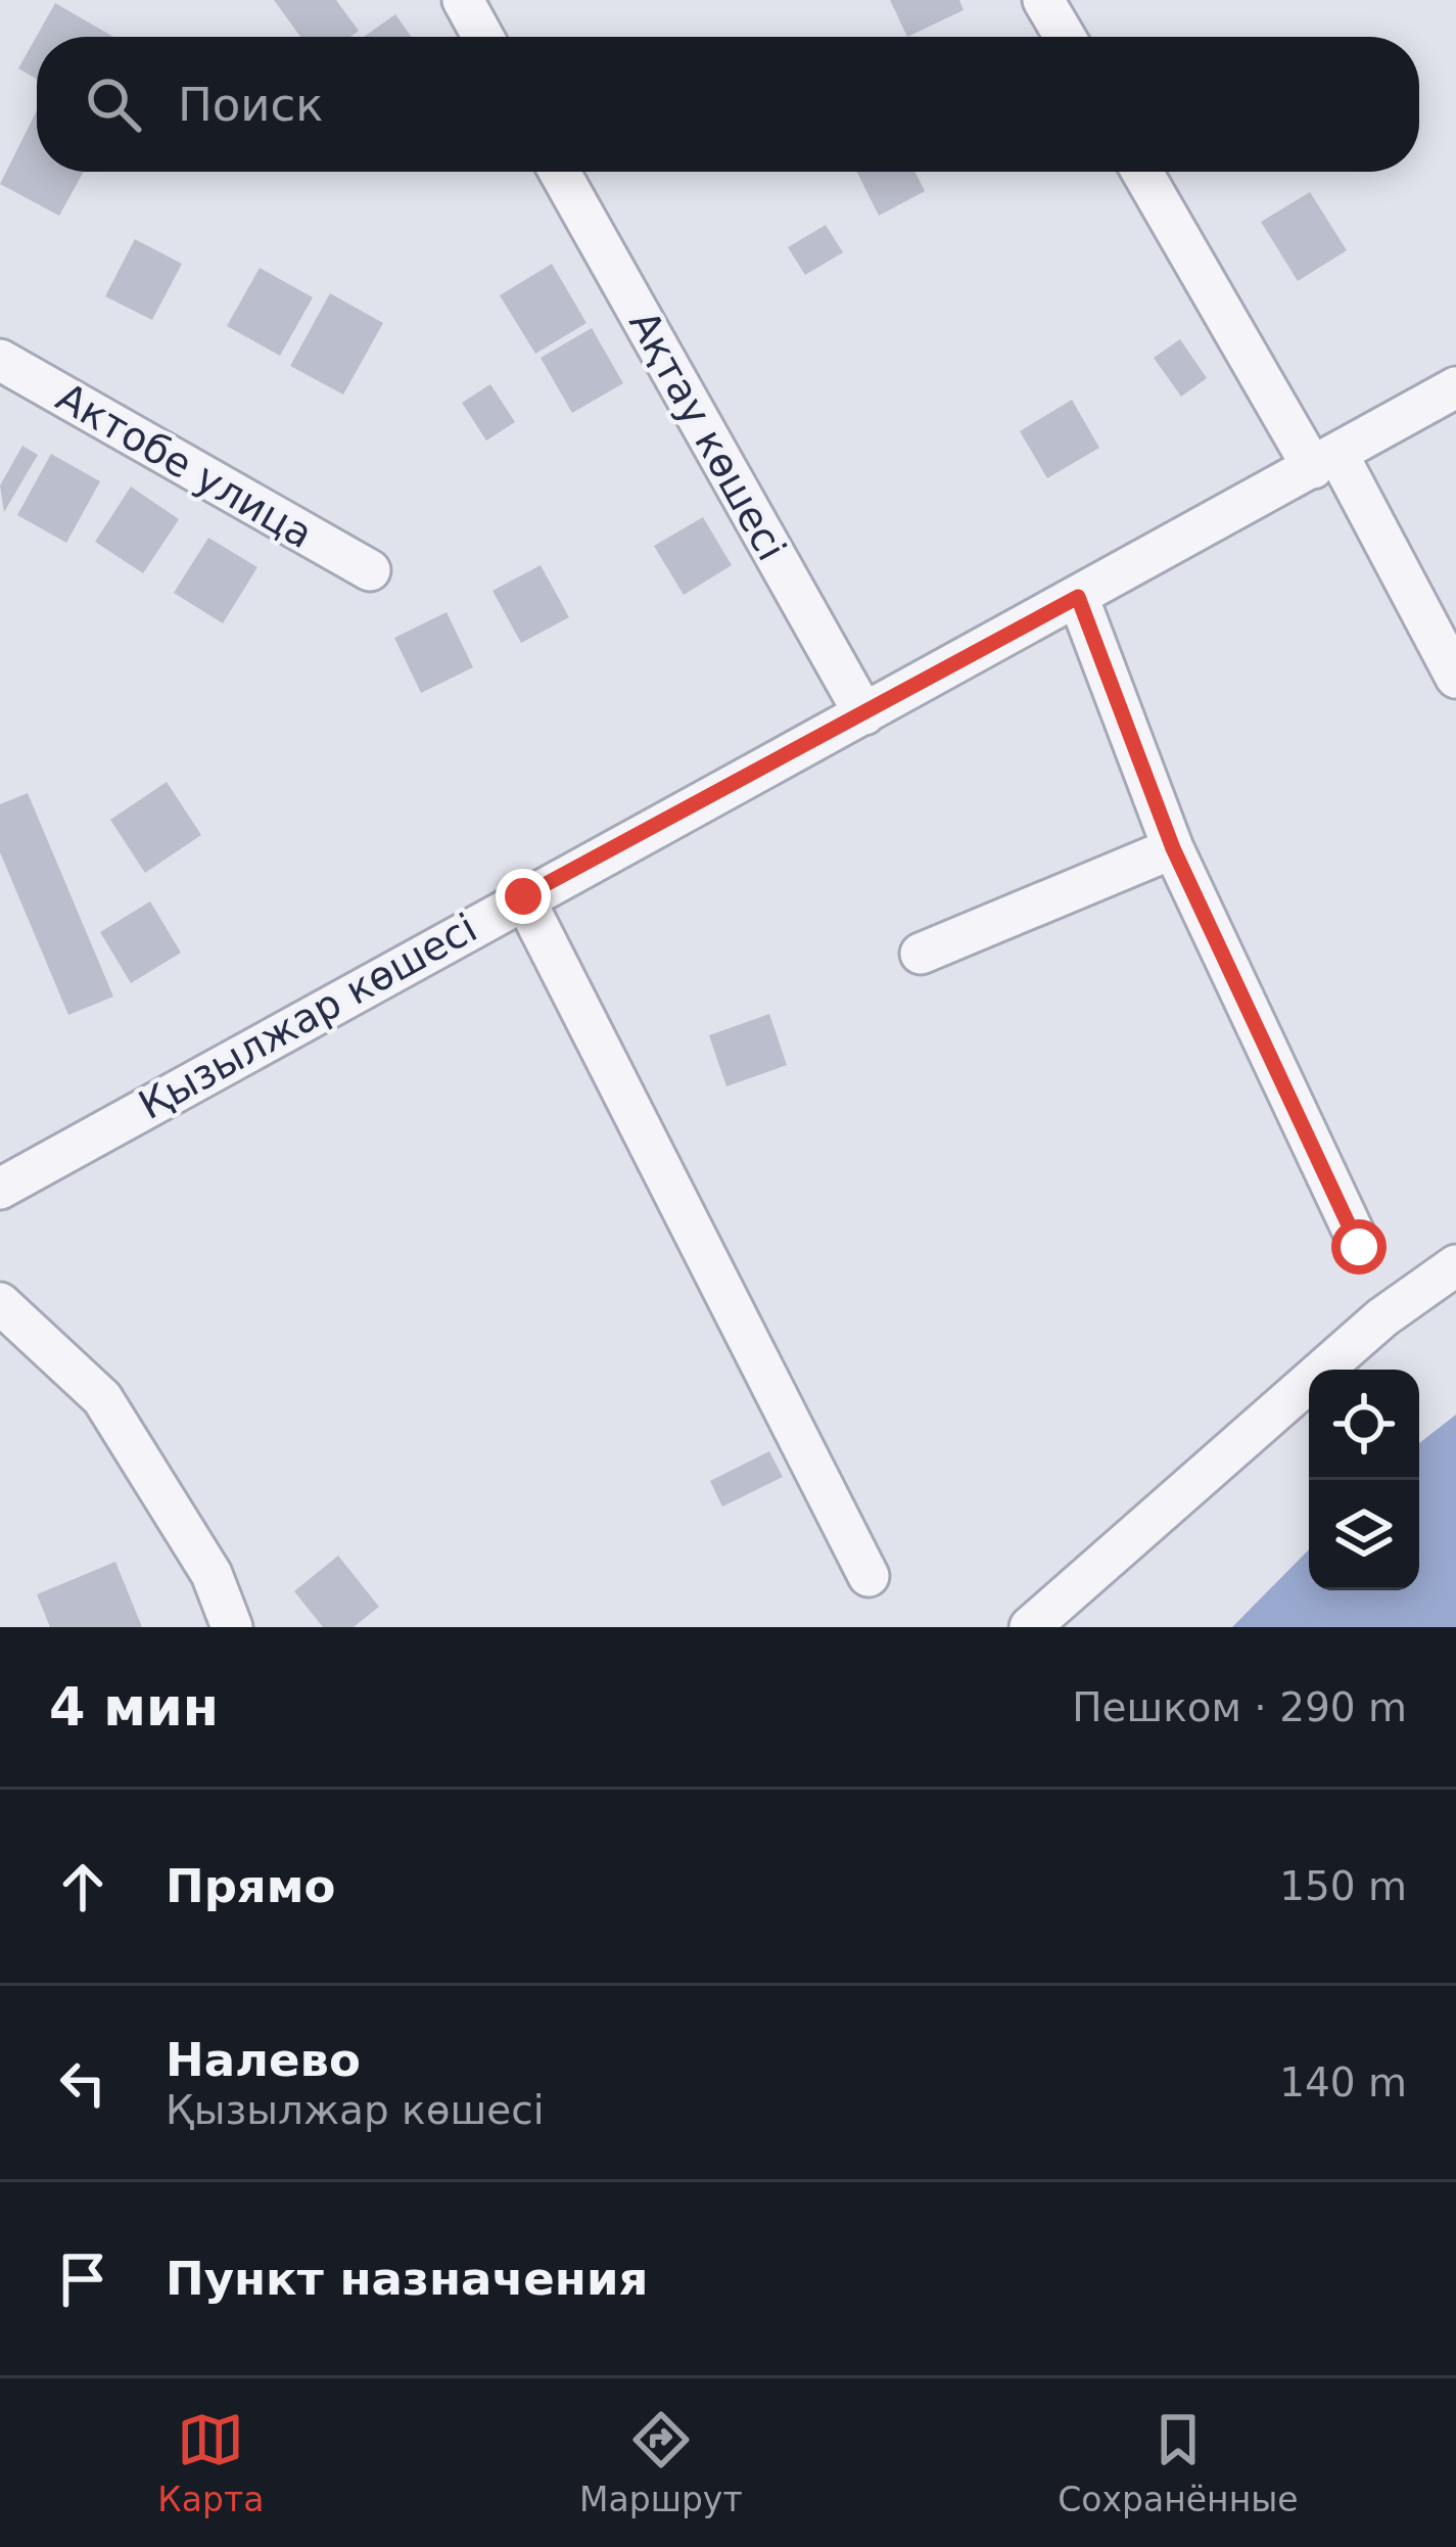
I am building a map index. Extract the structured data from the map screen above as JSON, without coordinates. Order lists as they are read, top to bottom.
{
  "streets": {
    "street": ["Ақтау көшесі", "Актобе улица", "Қызылжар көшесі"]
  },
  "crossings": [
    ["Ақтау көшесі", "Қызылжар көшесі"]
  ],
  "page": {
    "search": "Поиск",
    "heading": ["4 мин", "Пешком · 290 m"],
    "list": [
      ["Прямо", "150 m"],
      ["Налево", "Қызылжар көшесі", "140 m"],
      "Пункт назначения"
    ],
    "nav": ["Карта", "Маршрут", "Сохранённые"]
  }
}
